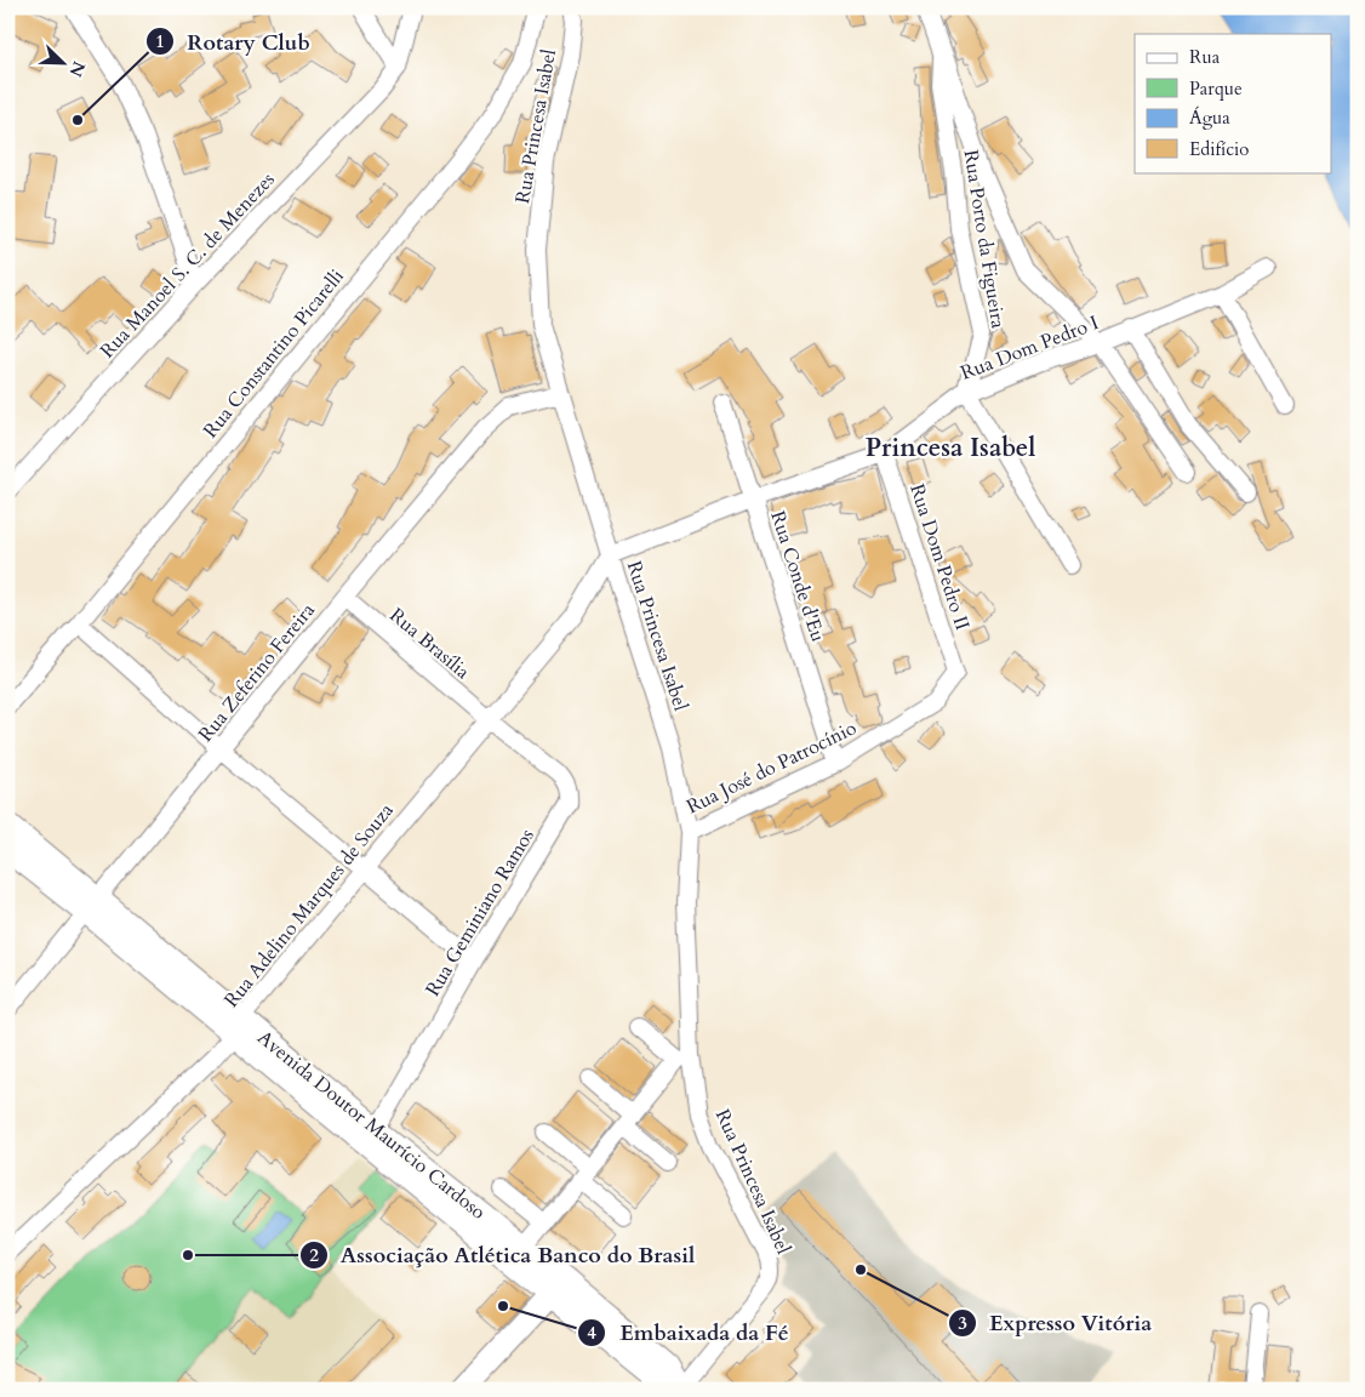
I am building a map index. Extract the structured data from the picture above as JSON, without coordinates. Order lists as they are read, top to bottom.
{
  "streets": {
    "street": [
      "Rua Princesa Isabel",
      "Rua Porto da Figueira",
      "Rua Manoel S. C. de Menezes",
      "Rua Dom Pedro I",
      "Rua Constantino Picarelli",
      "Rua Dom Pedro II",
      "Rua Conde d'Eu",
      "Rua Brasília",
      "Rua Zeferino Fereira",
      "Rua José do Patrocínio",
      "Rua Adelino Marques de Souza",
      "Rua Geminiano Ramos",
      "Avenida Doutor Maurício Cardoso"
    ]
  },
  "crossings": [
    ["Rua Princesa Isabel", "Rua Dom Pedro I"],
    ["Rua Princesa Isabel", "Rua Zeferino Fereira"],
    ["Rua Princesa Isabel", "Rua José do Patrocínio"],
    ["Rua Princesa Isabel", "Rua Adelino Marques de Souza"],
    ["Rua Princesa Isabel", "Avenida Doutor Maurício Cardoso"],
    ["Rua Porto da Figueira", "Rua Dom Pedro I"],
    ["Rua Dom Pedro I", "Rua Dom Pedro II"],
    ["Rua Dom Pedro I", "Rua Conde d'Eu"],
    ["Rua Dom Pedro I", "Rua Adelino Marques de Souza"],
    ["Rua Dom Pedro II", "Rua José do Patrocínio"],
    ["Rua Conde d'Eu", "Rua José do Patrocínio"],
    ["Rua Brasília", "Rua Zeferino Fereira"],
    ["Rua Brasília", "Rua Adelino Marques de Souza"],
    ["Rua Brasília", "Rua Geminiano Ramos"],
    ["Rua Zeferino Fereira", "Avenida Doutor Maurício Cardoso"],
    ["Rua Adelino Marques de Souza", "Rua Geminiano Ramos"],
    ["Rua Adelino Marques de Souza", "Avenida Doutor Maurício Cardoso"],
    ["Rua Geminiano Ramos", "Avenida Doutor Maurício Cardoso"]
  ],
  "districts": ["Princesa Isabel"],
  "places": [
    "Rotary Club",
    "Associação Atlética Banco do Brasil",
    "Expresso Vitória",
    "Embaixada da Fé"
  ],
  "legend": [
    "Rua",
    "Parque",
    "Água",
    "Edifício"
  ],
  "north": "bottom right"
}
